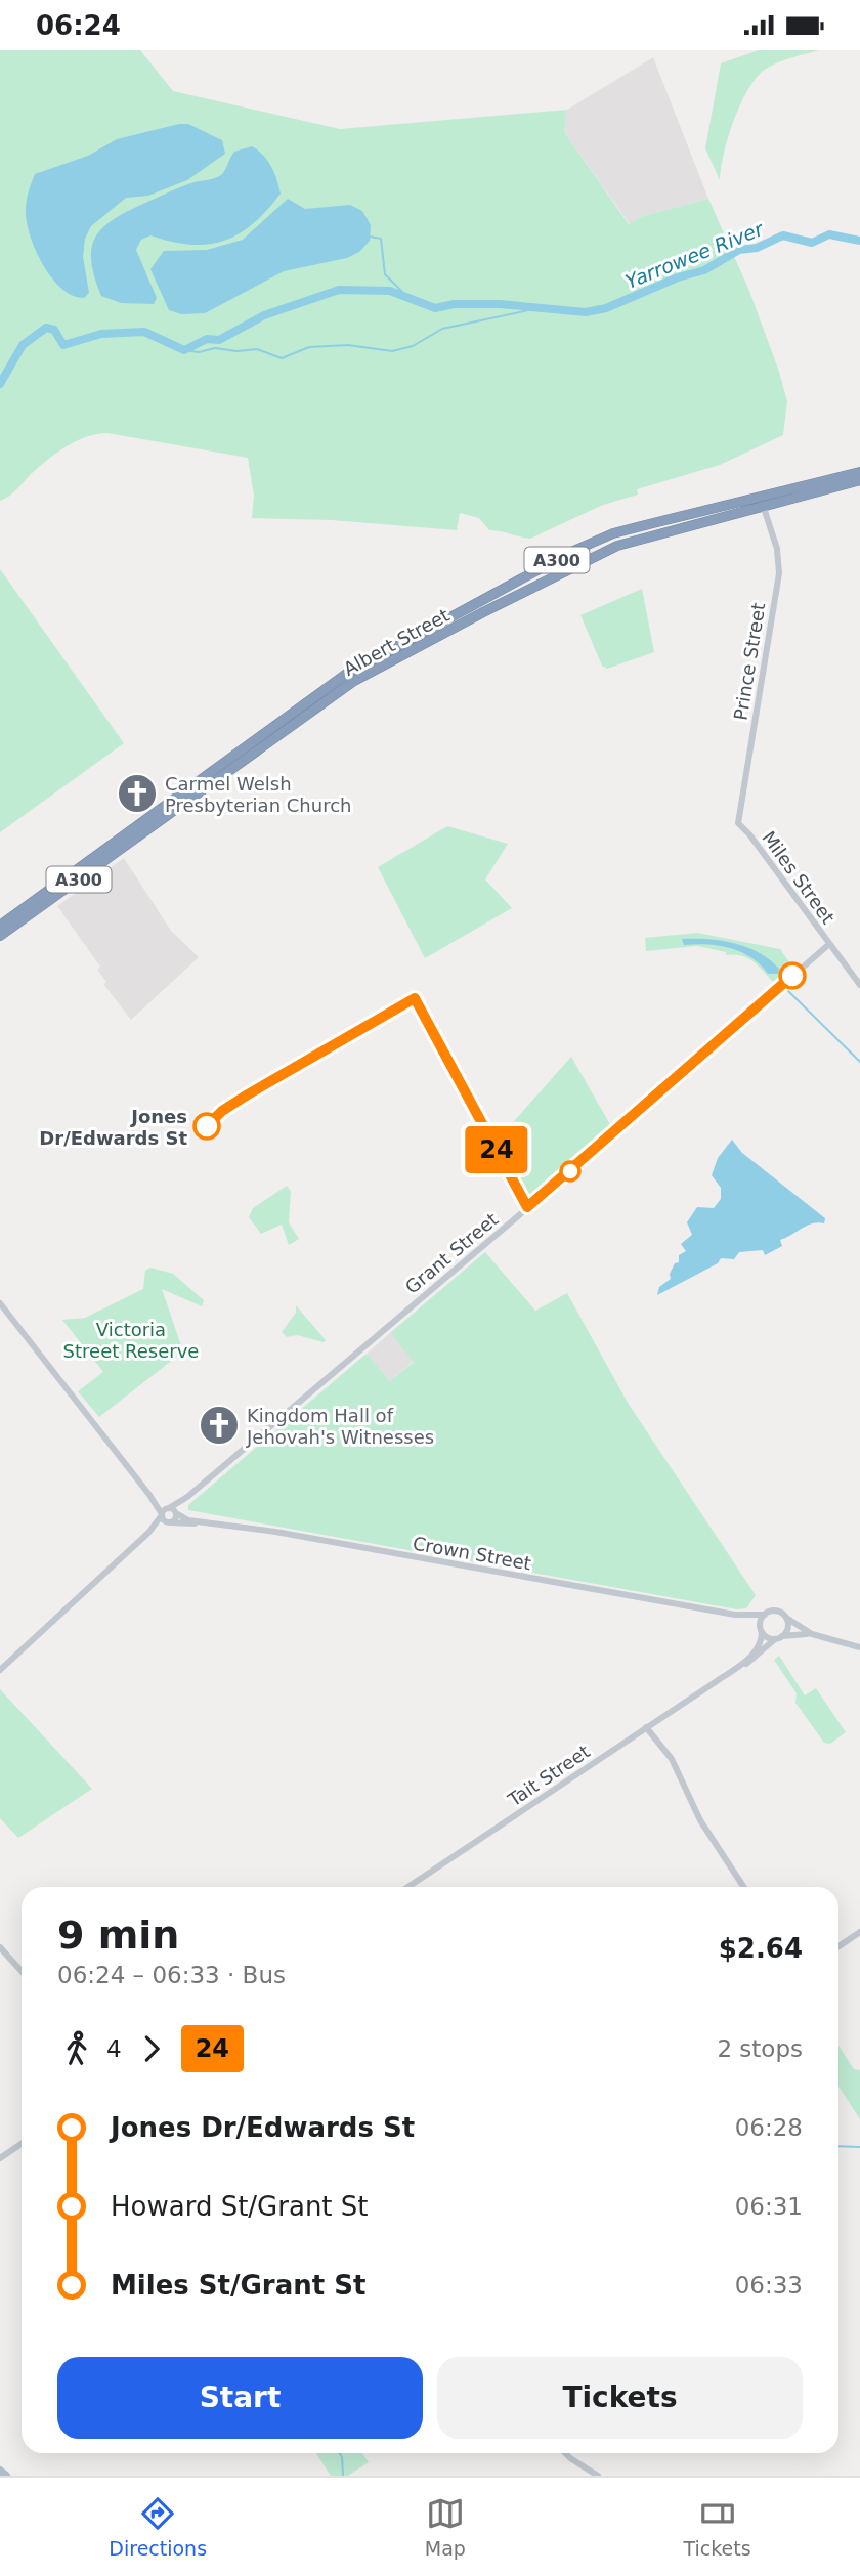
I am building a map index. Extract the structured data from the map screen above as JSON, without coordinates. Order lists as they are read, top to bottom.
{
  "streets": {
    "highway": ["A300", "Albert Street"],
    "street": [
      "Prince Street",
      "Miles Street",
      "Grant Street",
      "Crown Street",
      "Tait Street"
    ]
  },
  "crossings": [
    ["Albert Street", "Prince Street"],
    ["Prince Street", "Miles Street"],
    ["Miles Street", "Grant Street"],
    ["Grant Street", "Crown Street"],
    ["Crown Street", "Tait Street"]
  ],
  "water": ["Yarrowee River"],
  "parks": ["Victoria Street Reserve"],
  "places": {
    "church": ["Carmel Welsh Presbyterian Church", "Kingdom Hall of Jehovah's Witnesses"],
    "other": ["Jones Dr/Edwards St"]
  },
  "lines": ["bus line 24"],
  "page": {
    "status": "06:24",
    "on_map": "24",
    "heading": ["9 min", "06:24 – 06:33 · Bus", "$2.64"],
    "legs": ["4", "24", "2 stops"],
    "list": [
      {
        "name": "Jones Dr/Edwards St",
        "value": "06:28"
      },
      {
        "name": "Howard St/Grant St",
        "value": "06:31"
      },
      {
        "name": "Miles St/Grant St",
        "value": "06:33"
      }
    ],
    "buttons": ["Start", "Tickets"],
    "tabs": ["Directions", "Map", "Tickets"]
  }
}
